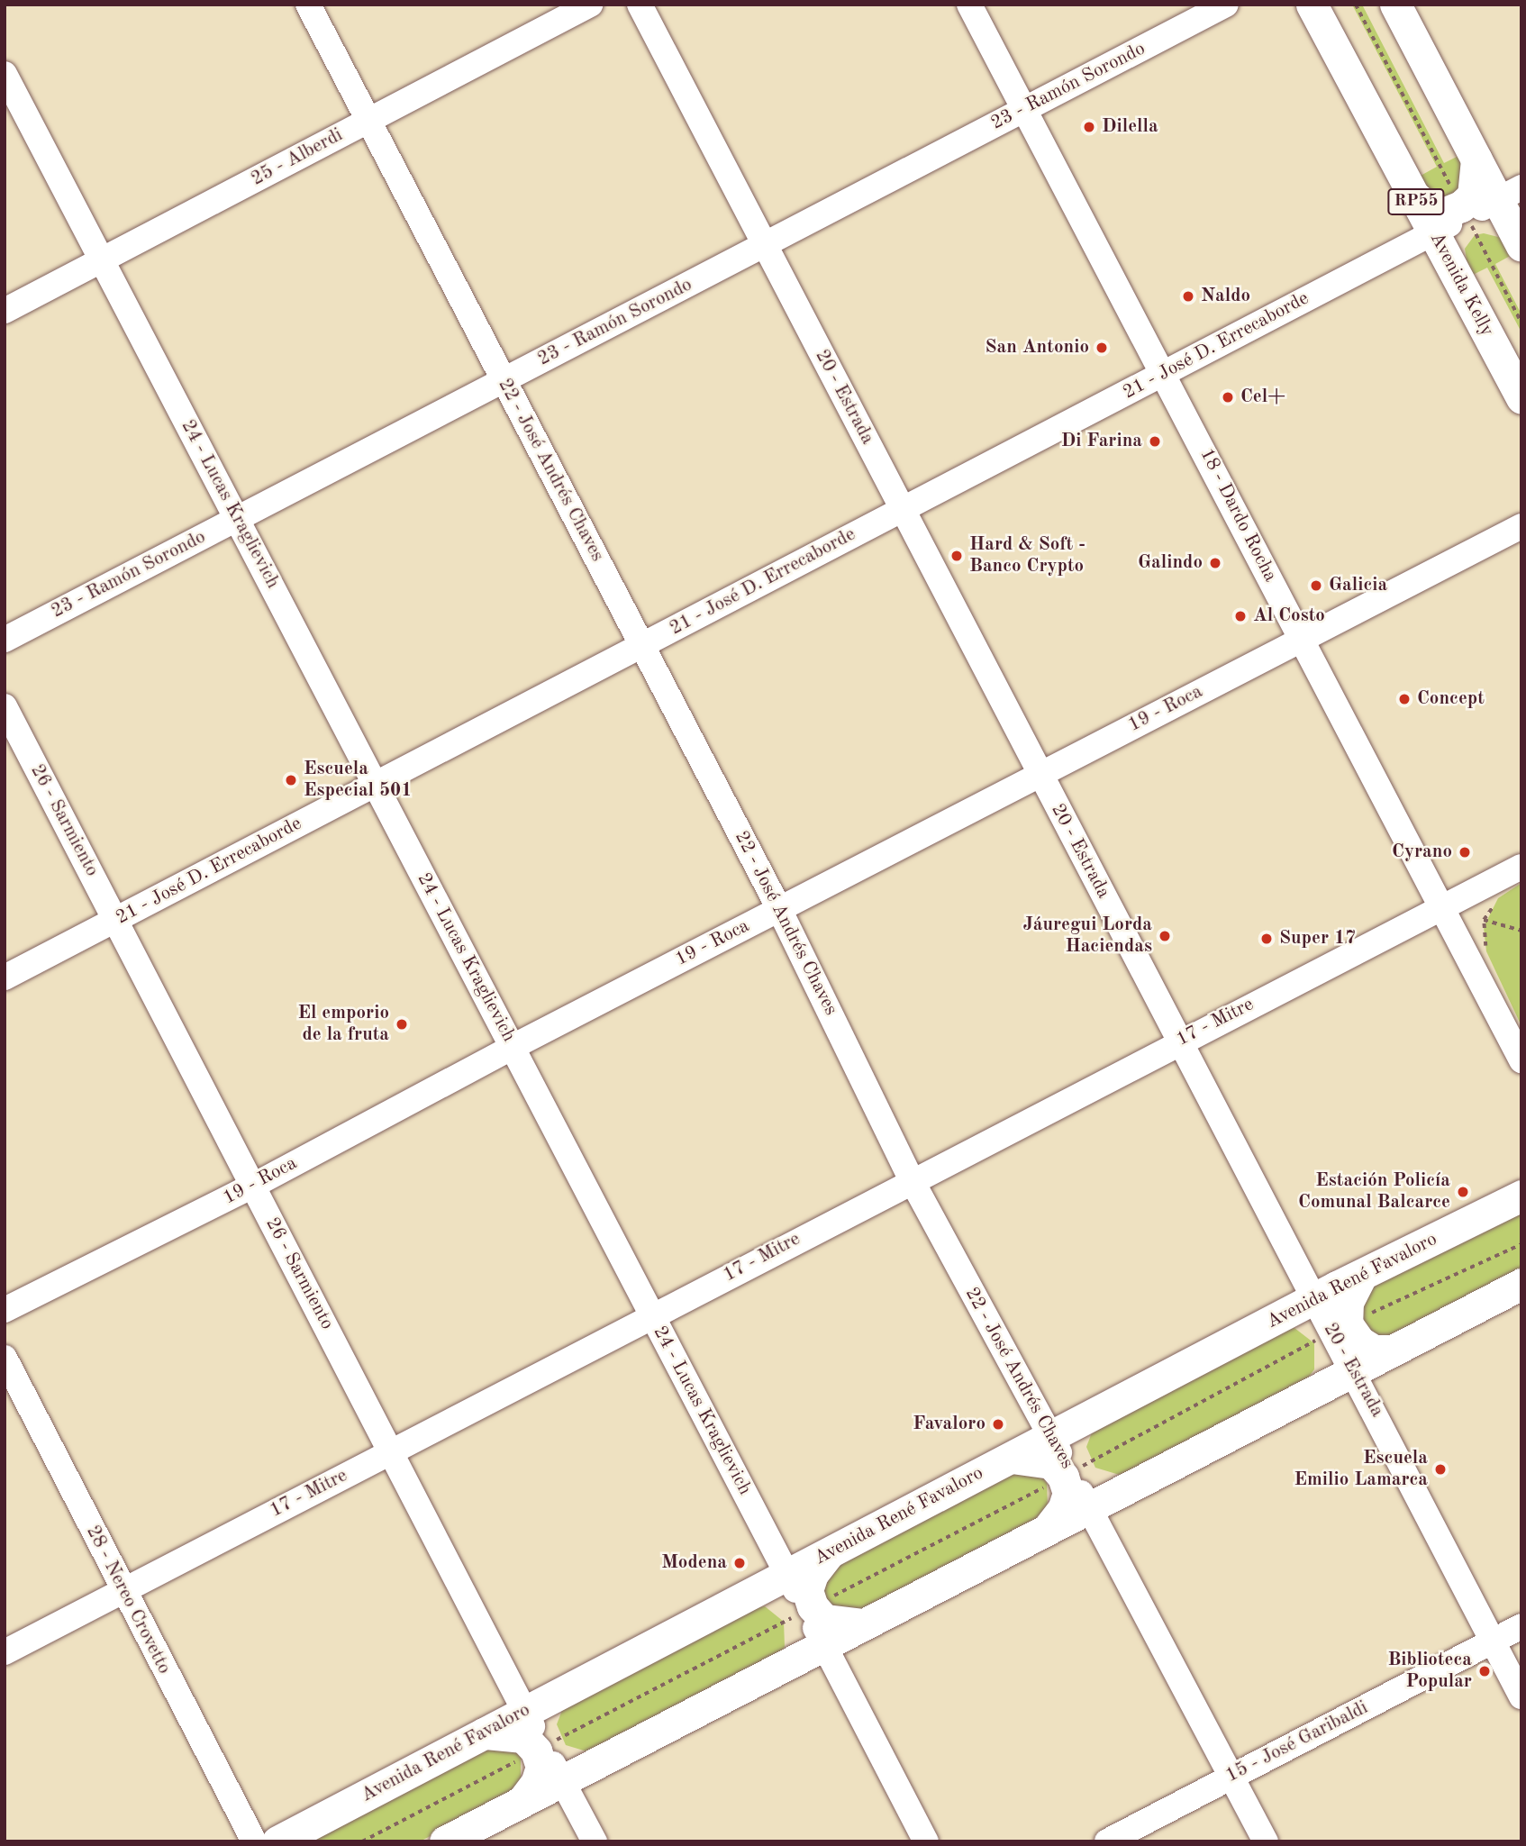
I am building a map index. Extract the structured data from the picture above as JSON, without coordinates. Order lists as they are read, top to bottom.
{
  "streets": {
    "main road": ["RP55", "Avenida Kelly", "Avenida René Favaloro"],
    "street": [
      "23 - Ramón Sorondo",
      "25 - Alberdi",
      "21 - José D. Errecaborde",
      "20 - Estrada",
      "22 - José Andrés Chaves",
      "24 - Lucas Kraglievich",
      "18 - Dardo Rocha",
      "19 - Roca",
      "26 - Sarmiento",
      "17 - Mitre",
      "28 - Nereo Crovetto",
      "15 - José Garibaldi"
    ]
  },
  "crossings": [
    ["23 - Ramón Sorondo", "20 - Estrada"],
    ["23 - Ramón Sorondo", "22 - José Andrés Chaves"],
    ["23 - Ramón Sorondo", "24 - Lucas Kraglievich"],
    ["23 - Ramón Sorondo", "18 - Dardo Rocha"],
    ["25 - Alberdi", "22 - José Andrés Chaves"],
    ["25 - Alberdi", "24 - Lucas Kraglievich"],
    ["Avenida Kelly", "21 - José D. Errecaborde"],
    ["21 - José D. Errecaborde", "20 - Estrada"],
    ["21 - José D. Errecaborde", "22 - José Andrés Chaves"],
    ["21 - José D. Errecaborde", "24 - Lucas Kraglievich"],
    ["21 - José D. Errecaborde", "18 - Dardo Rocha"],
    ["21 - José D. Errecaborde", "26 - Sarmiento"],
    ["20 - Estrada", "19 - Roca"],
    ["20 - Estrada", "17 - Mitre"],
    ["20 - Estrada", "Avenida René Favaloro"],
    ["20 - Estrada", "15 - José Garibaldi"],
    ["22 - José Andrés Chaves", "19 - Roca"],
    ["22 - José Andrés Chaves", "17 - Mitre"],
    ["22 - José Andrés Chaves", "Avenida René Favaloro"],
    ["22 - José Andrés Chaves", "15 - José Garibaldi"],
    ["24 - Lucas Kraglievich", "19 - Roca"],
    ["24 - Lucas Kraglievich", "17 - Mitre"],
    ["24 - Lucas Kraglievich", "Avenida René Favaloro"],
    ["18 - Dardo Rocha", "19 - Roca"],
    ["18 - Dardo Rocha", "17 - Mitre"],
    ["19 - Roca", "26 - Sarmiento"],
    ["26 - Sarmiento", "17 - Mitre"],
    ["26 - Sarmiento", "Avenida René Favaloro"],
    ["17 - Mitre", "28 - Nereo Crovetto"]
  ],
  "places": [
    "Dilella",
    "Naldo",
    "San Antonio",
    "Cel+",
    "Di Farina",
    "Hard & Soft - Banco Crypto",
    "Galindo",
    "Galicia",
    "Al Costo",
    "Concept",
    "Escuela Especial 501",
    "Cyrano",
    "Jáuregui Lorda Haciendas",
    "Super 17",
    "El emporio de la fruta",
    "Estación Policía Comunal Balcarce",
    "Favaloro",
    "Escuela Emilio Lamarca",
    "Modena",
    "Biblioteca Popular"
  ]
}
